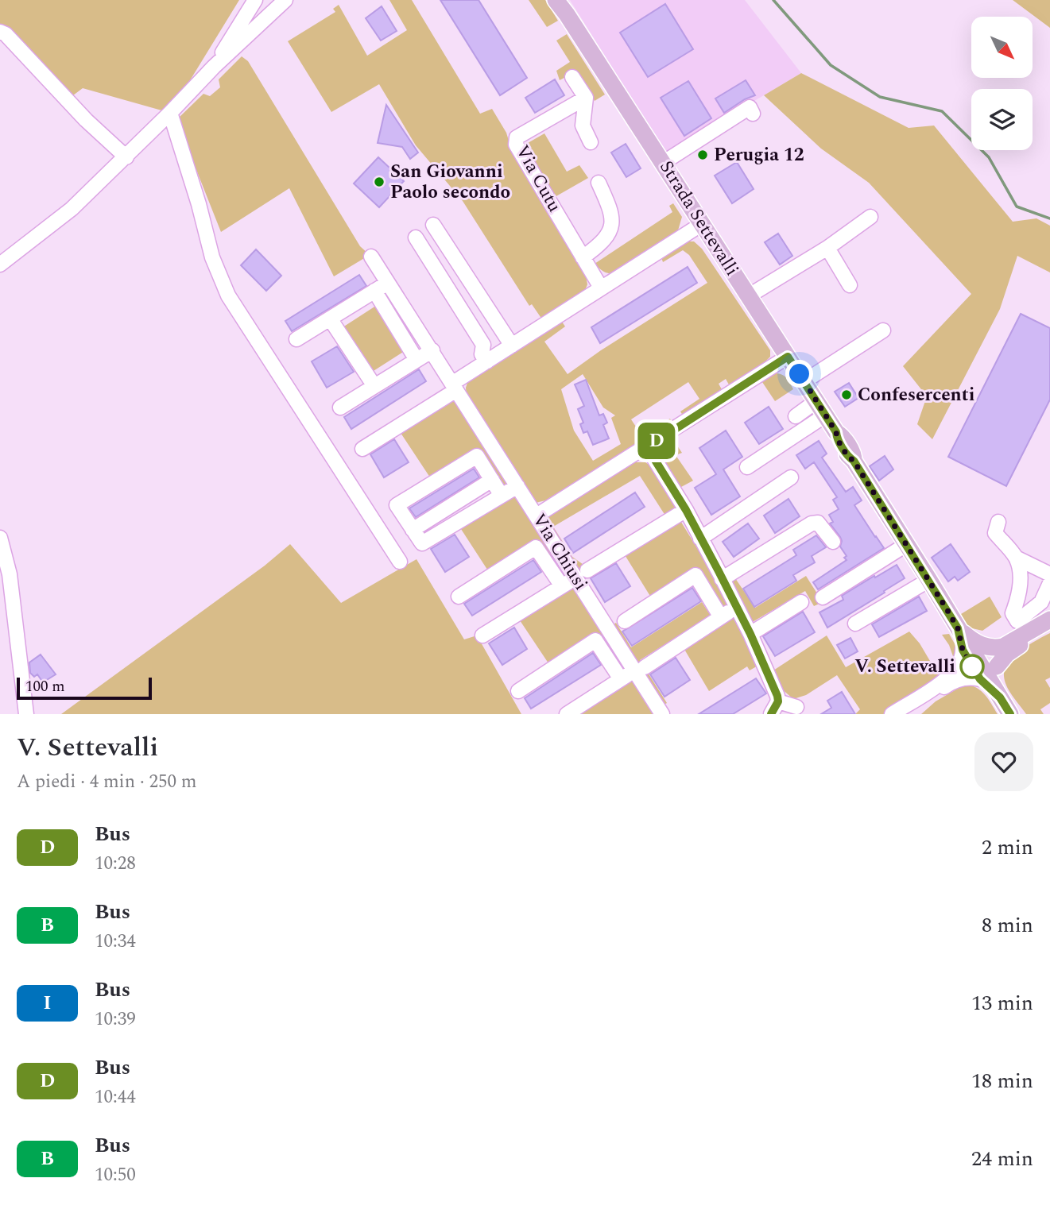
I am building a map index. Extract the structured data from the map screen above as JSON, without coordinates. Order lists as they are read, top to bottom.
{
  "streets": {
    "main road": ["Strada Settevalli"],
    "street": ["Via Cutu", "Via Chiusi"]
  },
  "places": [
    "Perugia 12",
    "San Giovanni Paolo secondo",
    "Confesercenti",
    "V. Settevalli"
  ],
  "lines": ["bus line D"],
  "scale_bar": "100 m",
  "north": "bottom right",
  "page": {
    "on_map": "D",
    "scale": "100 m",
    "heading": ["V. Settevalli", "A piedi · 4 min · 250 m"],
    "list": [
      {
        "mark": "D",
        "name": "Bus",
        "note": "10:28",
        "value": "2 min"
      },
      {
        "mark": "B",
        "name": "Bus",
        "note": "10:34",
        "value": "8 min"
      },
      {
        "mark": "I",
        "name": "Bus",
        "note": "10:39",
        "value": "13 min"
      },
      {
        "mark": "D",
        "name": "Bus",
        "note": "10:44",
        "value": "18 min"
      },
      {
        "mark": "B",
        "name": "Bus",
        "note": "10:50",
        "value": "24 min"
      }
    ]
  }
}
